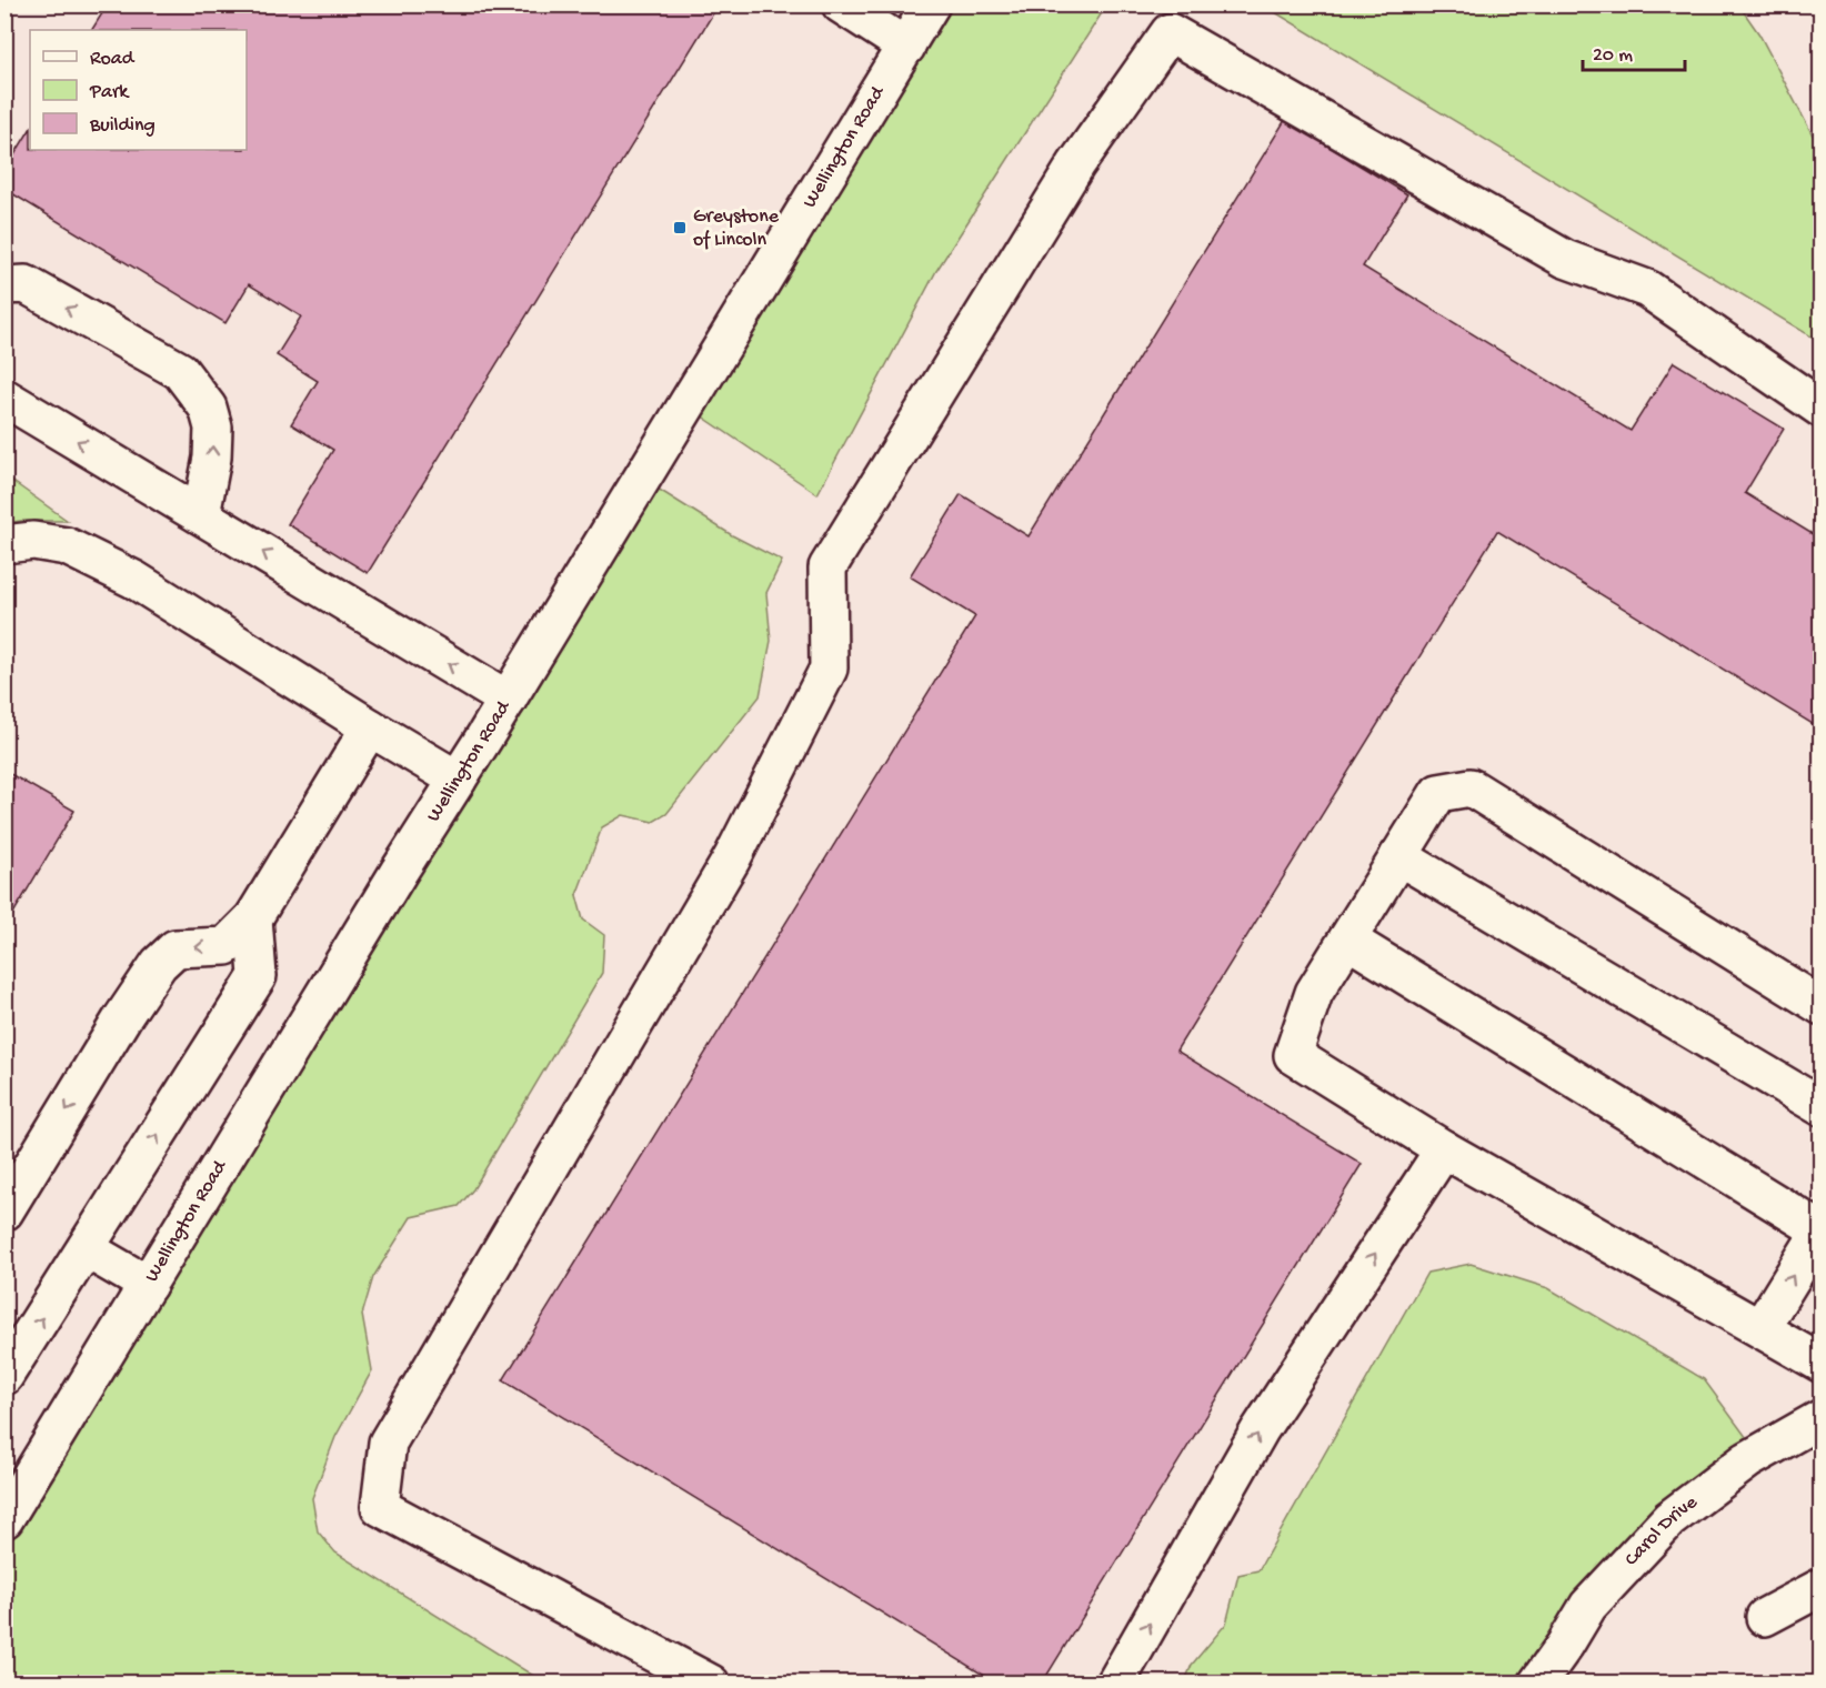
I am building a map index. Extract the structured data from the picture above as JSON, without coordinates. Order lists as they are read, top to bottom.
{
  "streets": {
    "street": ["Wellington Road", "Carol Drive"]
  },
  "places": {
    "transit": ["Greystone of Lincoln"]
  },
  "legend": ["Road", "Park", "Building"],
  "scale_bar": "20 m"
}
